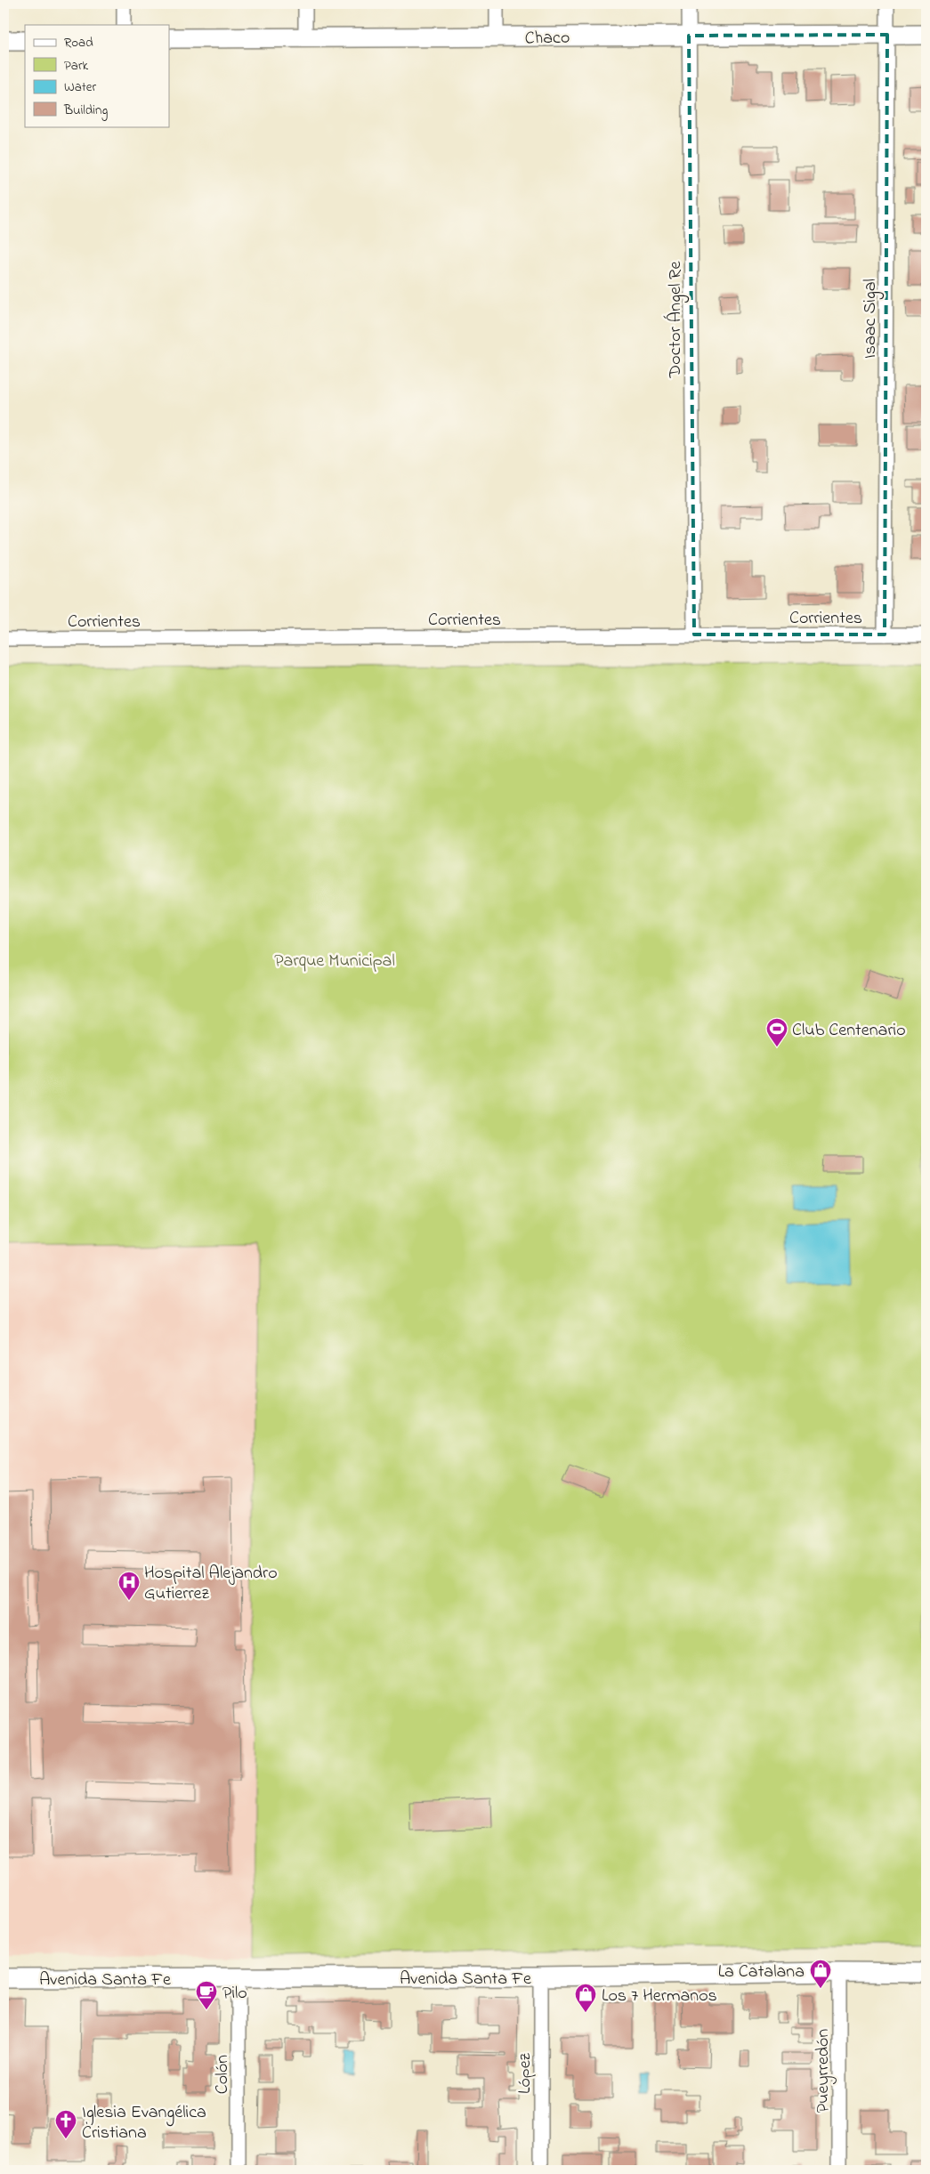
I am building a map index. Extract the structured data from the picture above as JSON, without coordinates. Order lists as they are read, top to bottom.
{
  "streets": {
    "main road": ["Chaco", "Avenida Santa Fe"],
    "street": [
      "Isaac Sigal",
      "Doctor Ángel Re",
      "Corrientes",
      "Pueyrredón",
      "López",
      "Colón"
    ]
  },
  "crossings": [
    ["Chaco", "Isaac Sigal"],
    ["Chaco", "Doctor Ángel Re"],
    ["Isaac Sigal", "Corrientes"],
    ["Doctor Ángel Re", "Corrientes"],
    ["Avenida Santa Fe", "Pueyrredón"],
    ["Avenida Santa Fe", "López"],
    ["Avenida Santa Fe", "Colón"]
  ],
  "parks": ["Parque Municipal"],
  "places": {
    "sports": ["Club Centenario"],
    "hospital": ["Hospital Alejandro Gutierrez"],
    "shop": ["La Catalana", "Los 7 Hermanos"],
    "cafe": ["Pilo"],
    "church": ["Iglesia Evangélica Cristiana"]
  },
  "legend": [
    "Road",
    "Park",
    "Water",
    "Building"
  ]
}
